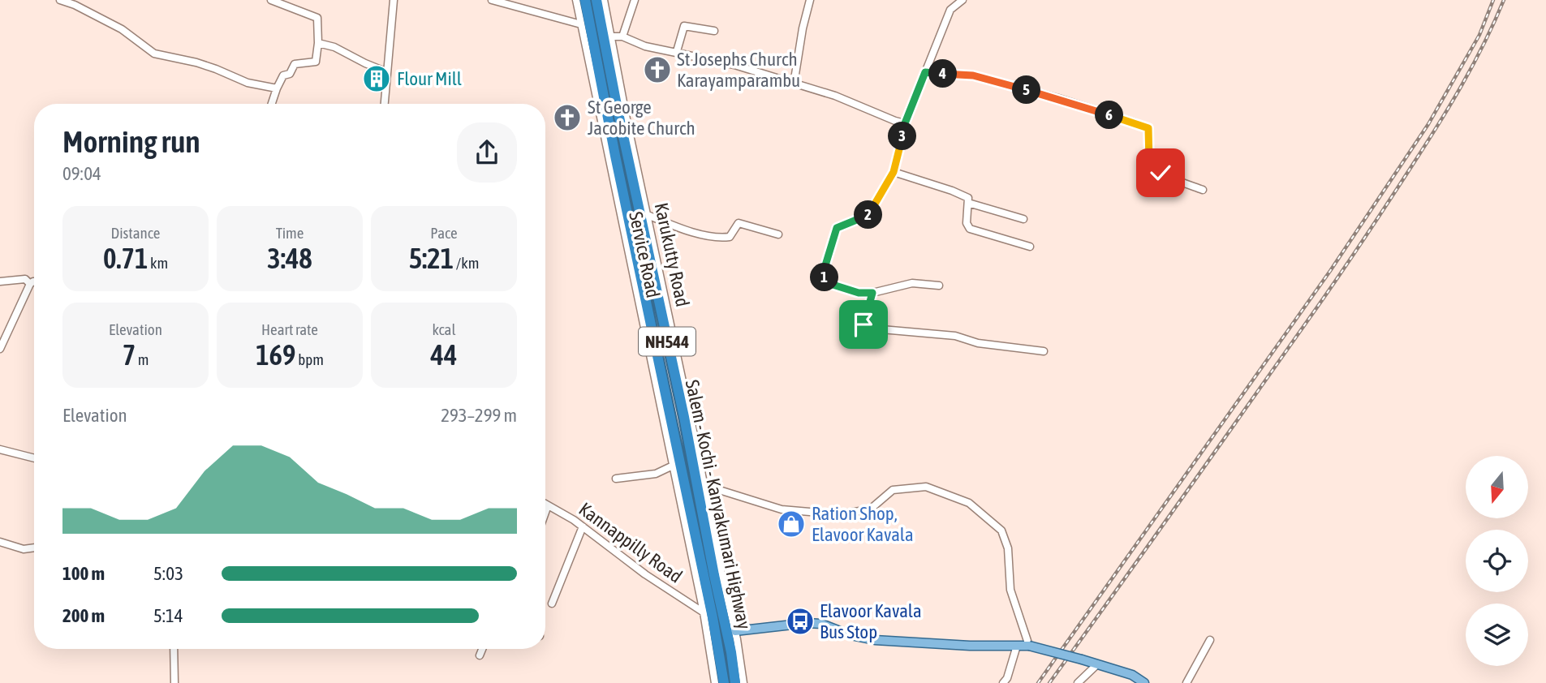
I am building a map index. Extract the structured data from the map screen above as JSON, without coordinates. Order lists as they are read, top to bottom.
{
  "streets": {
    "highway": ["NH544", "Salem - Kochi - Kanyakumari Highway"],
    "street": ["Service Road", "Karukutty Road", "Kannappilly Road"]
  },
  "crossings": [
    ["Service Road", "Salem - Kochi - Kanyakumari Highway"],
    ["Service Road", "Kannappilly Road"],
    ["Karukutty Road", "Salem - Kochi - Kanyakumari Highway"],
    ["Salem - Kochi - Kanyakumari Highway", "Kannappilly Road"]
  ],
  "places": {
    "church": ["St Josephs Church Karayamparambu", "St George Jacobite Church"],
    "building": ["Flour Mill"],
    "shop": ["Ration Shop, Elavoor Kavala"],
    "bus stop": ["Elavoor Kavala Bus Stop"]
  },
  "north": "bottom",
  "page": {
    "pins": [
      "4",
      "5",
      "6",
      "3",
      "2",
      "1"
    ],
    "heading": ["Morning run", "09:04"],
    "stats": [
      ["Distance", "0.71 km"],
      ["Time", "3:48"],
      ["Pace", "5:21 /km"],
      ["Elevation", "7 m"],
      ["Heart rate", "169 bpm"],
      ["kcal", "44"]
    ],
    "chart": ["Elevation", "293–299 m"],
    "list": [
      {
        "name": "100 m",
        "note": "5:03"
      },
      {
        "name": "200 m",
        "note": "5:14"
      }
    ]
  }
}
